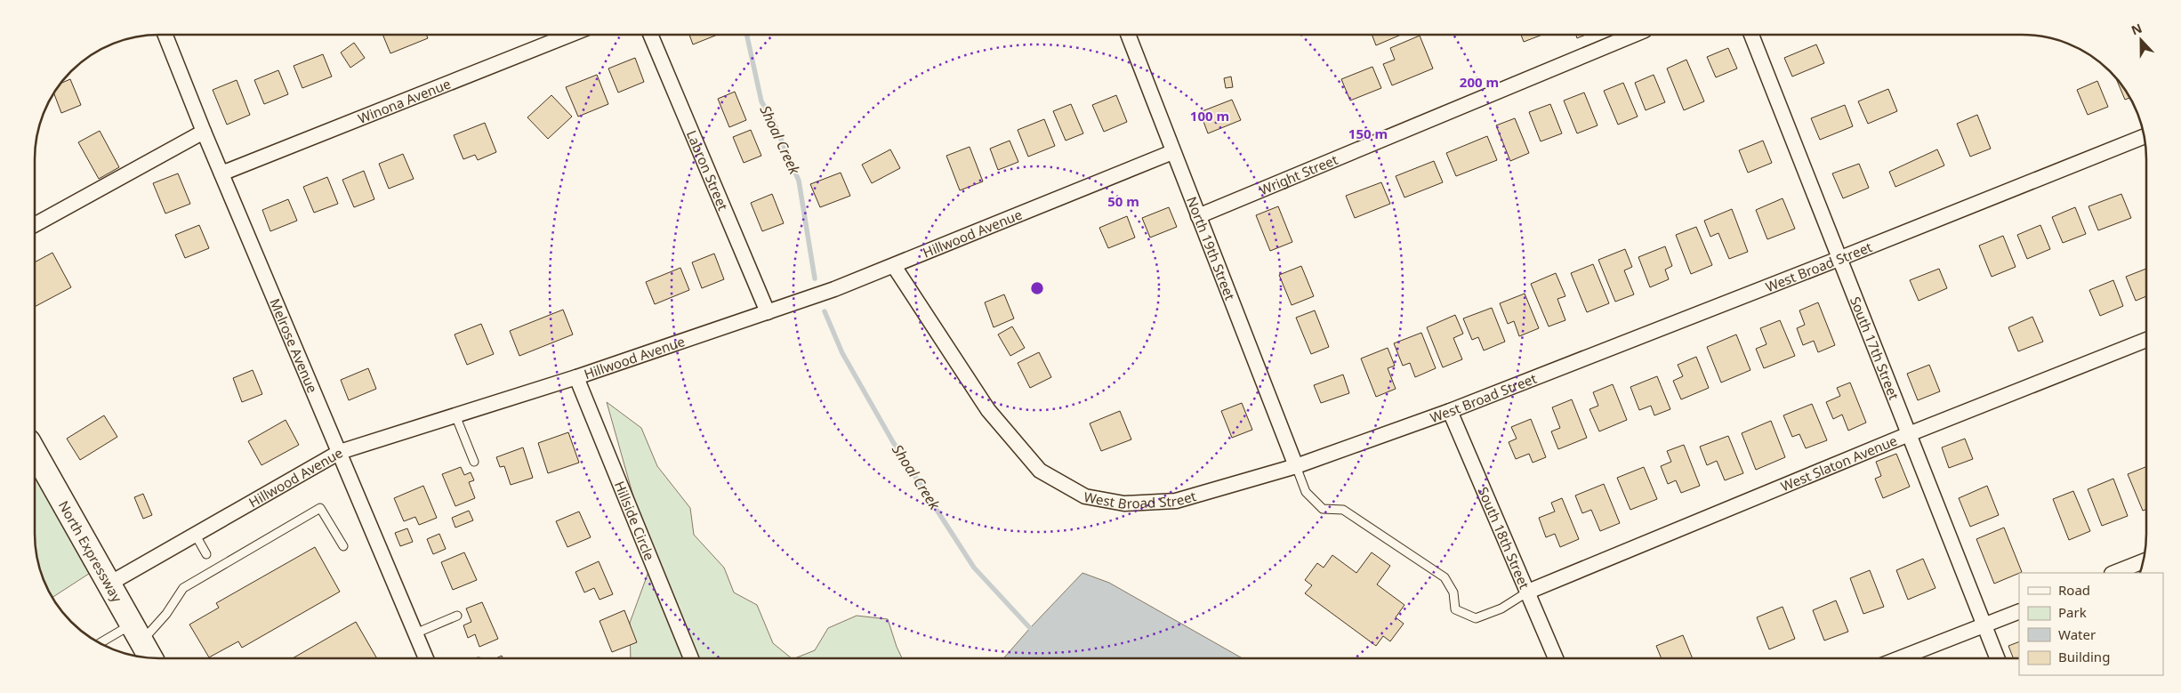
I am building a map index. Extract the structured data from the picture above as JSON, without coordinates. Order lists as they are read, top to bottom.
{
  "streets": {
    "main road": ["North Expressway"],
    "street": [
      "Winona Avenue",
      "Labron Street",
      "Wright Street",
      "Hillwood Avenue",
      "North 19th Street",
      "West Broad Street",
      "Melrose Avenue",
      "South 17th Street",
      "West Slaton Avenue",
      "Hillside Circle",
      "South 18th Street"
    ]
  },
  "crossings": [
    ["Winona Avenue", "Melrose Avenue"],
    ["Labron Street", "Hillwood Avenue"],
    ["Wright Street", "North 19th Street"],
    ["Hillwood Avenue", "North 19th Street"],
    ["Hillwood Avenue", "West Broad Street"],
    ["Hillwood Avenue", "Melrose Avenue"],
    ["Hillwood Avenue", "Hillside Circle"],
    ["Hillwood Avenue", "North Expressway"],
    ["North 19th Street", "West Broad Street"],
    ["West Broad Street", "South 17th Street"],
    ["West Broad Street", "South 18th Street"],
    ["South 17th Street", "West Slaton Avenue"],
    ["West Slaton Avenue", "South 18th Street"]
  ],
  "water": ["Shoal Creek"],
  "legend": [
    "Road",
    "Park",
    "Water",
    "Building"
  ],
  "north": "top",
  "rings": [
    "200 m",
    "100 m",
    "150 m",
    "50 m"
  ]
}
